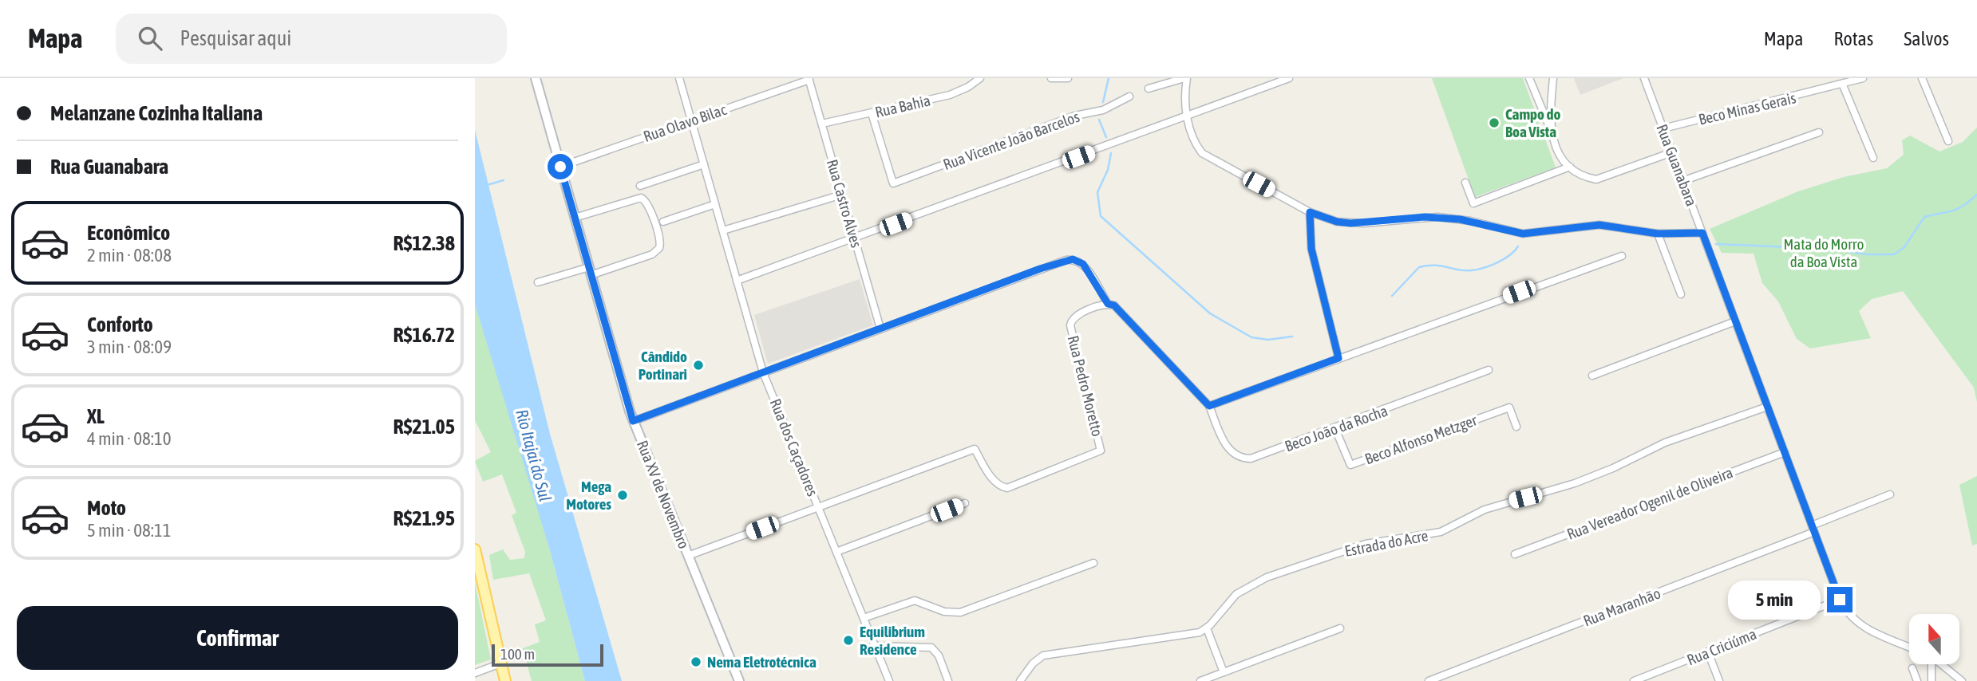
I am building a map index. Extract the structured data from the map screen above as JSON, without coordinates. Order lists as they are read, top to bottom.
{
  "streets": {
    "main road": ["Rua XV de Novembro"],
    "street": [
      "Rua Bahia",
      "Beco Minas Gerais",
      "Rua Olavo Bilac",
      "Rua Vicente João Barcelos",
      "Rua Guanabara",
      "Rua Castro Alves",
      "Rua Pedro Moretto",
      "Beco João da Rocha",
      "Beco Alfonso Metzger",
      "Rua dos Caçadores",
      "Rua Vereador Ogenil de Oliveira",
      "Estrada do Acre",
      "Rua Maranhão",
      "Rua Criciúma"
    ]
  },
  "crossings": [
    ["Rua Bahia", "Rua Vicente João Barcelos"],
    ["Rua Bahia", "Rua Castro Alves"],
    ["Beco Minas Gerais", "Rua Guanabara"],
    ["Rua Olavo Bilac", "Rua Castro Alves"],
    ["Rua Olavo Bilac", "Rua dos Caçadores"],
    ["Rua Olavo Bilac", "Rua XV de Novembro"],
    ["Rua Guanabara", "Rua Vereador Ogenil de Oliveira"],
    ["Rua Guanabara", "Estrada do Acre"],
    ["Rua Guanabara", "Rua Maranhão"],
    ["Rua Guanabara", "Rua Criciúma"],
    ["Rua Pedro Moretto", "Rua dos Caçadores"],
    ["Rua Pedro Moretto", "Rua XV de Novembro"],
    ["Beco João da Rocha", "Beco Alfonso Metzger"]
  ],
  "water": ["Rio Itajaí do Sul"],
  "parks": ["Mata do Morro da Boa Vista"],
  "places": [
    "Campo do Boa Vista",
    "Cândido Portinari",
    "Mega Motores",
    "Equilibrium Residence",
    "Nema Eletrotécnica"
  ],
  "scale_bar": "100 m",
  "north": "top",
  "page": {
    "header": "Mapa",
    "search": "Pesquisar aqui",
    "nav": ["Mapa", "Rotas", "Salvos"],
    "banner": ["Melanzane Cozinha Italiana", "Rua Guanabara"],
    "list": [
      {
        "name": "Econômico",
        "note": "2 min · 08:08",
        "value": "R$12.38"
      },
      {
        "name": "Conforto",
        "note": "3 min · 08:09",
        "value": "R$16.72"
      },
      {
        "name": "XL",
        "note": "4 min · 08:10",
        "value": "R$21.05"
      },
      {
        "name": "Moto",
        "note": "5 min · 08:11",
        "value": "R$21.95"
      }
    ],
    "bubble": "5 min",
    "buttons": "Confirmar",
    "scale": "100 m"
  }
}
